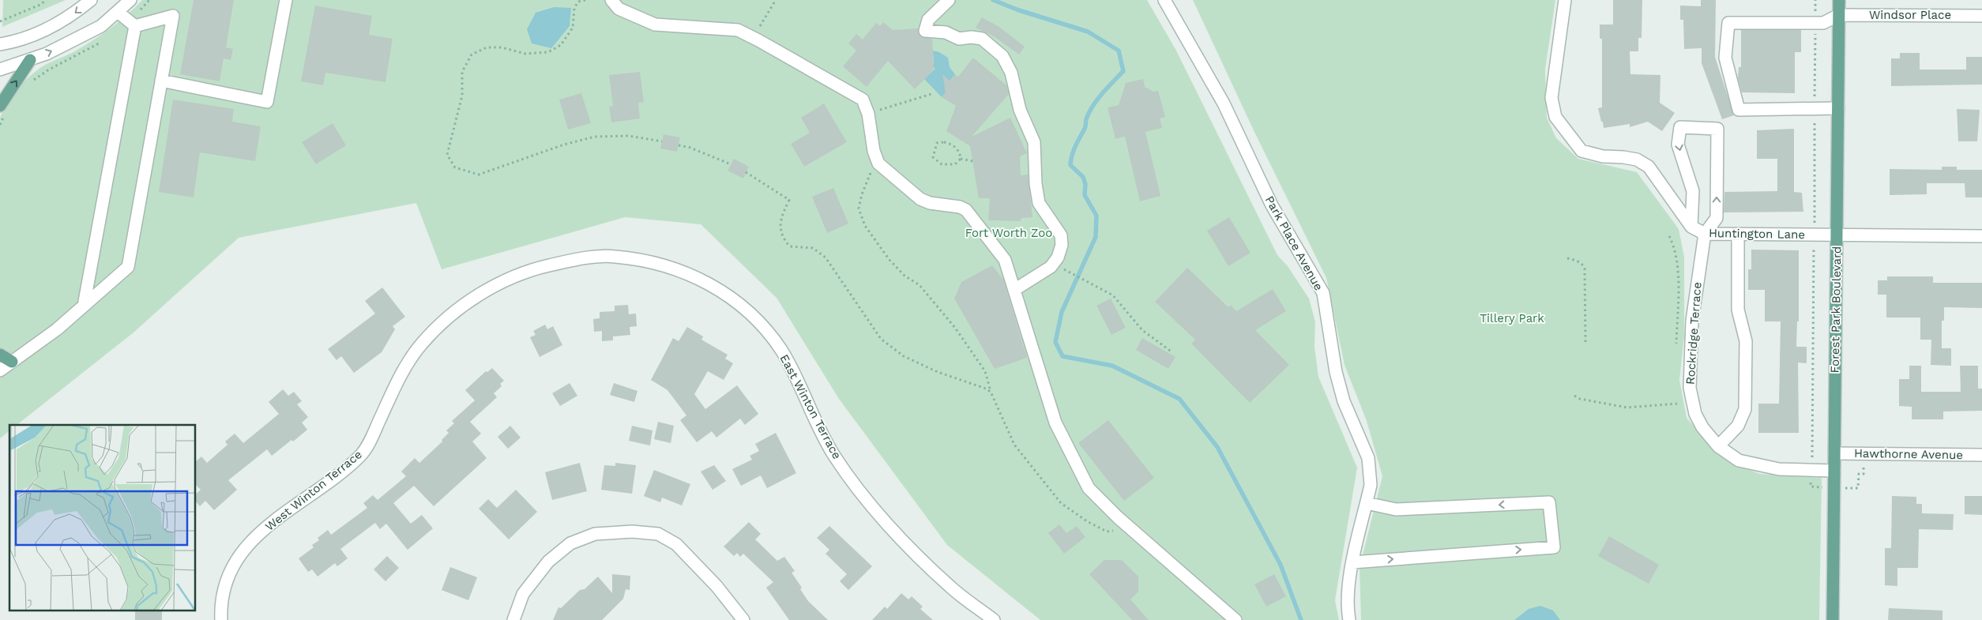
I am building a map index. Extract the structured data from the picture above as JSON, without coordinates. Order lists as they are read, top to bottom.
{
  "streets": {
    "main road": ["Forest Park Boulevard"],
    "street": [
      "Windsor Place",
      "Huntington Lane",
      "Park Place Avenue",
      "Rockridge Terrace",
      "East Winton Terrace",
      "Hawthorne Avenue",
      "West Winton Terrace"
    ]
  },
  "crossings": [
    ["Windsor Place", "Forest Park Boulevard"],
    ["Huntington Lane", "Forest Park Boulevard"],
    ["Huntington Lane", "Rockridge Terrace"],
    ["Forest Park Boulevard", "Rockridge Terrace"],
    ["Forest Park Boulevard", "Hawthorne Avenue"],
    ["East Winton Terrace", "West Winton Terrace"]
  ],
  "parks": ["Fort Worth Zoo", "Tillery Park"]
}
